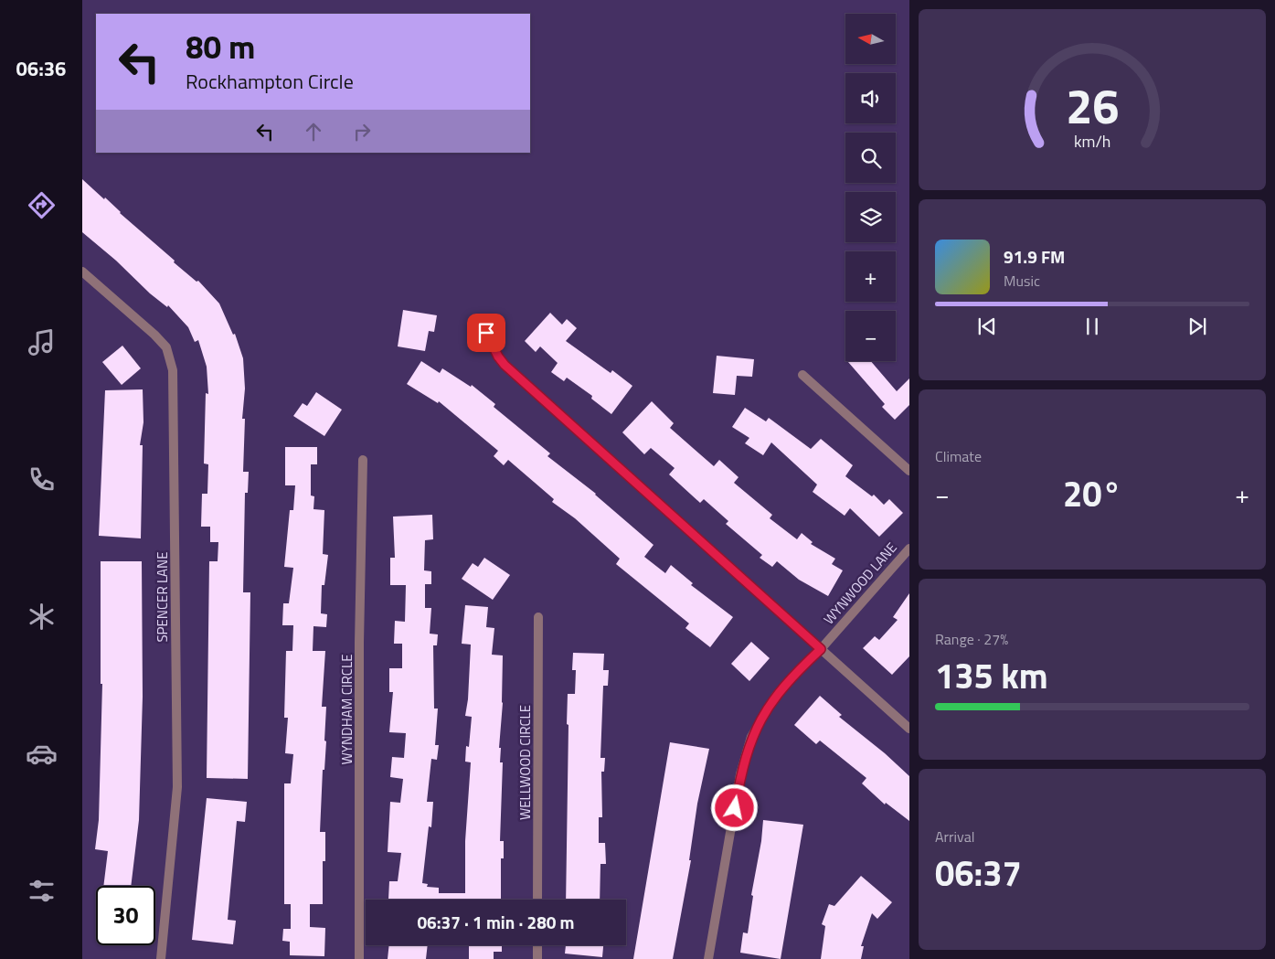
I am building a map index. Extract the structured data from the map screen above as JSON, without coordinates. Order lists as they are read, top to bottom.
{
  "streets": {
    "street": [
      "WYNWOOD LANE",
      "SPENCER LANE",
      "WYNDHAM CIRCLE",
      "WELLWOOD CIRCLE"
    ]
  },
  "north": "left",
  "page": {
    "tabs": "06:36",
    "map_buttons": ["+", "−"],
    "turn": ["80 m", "Rockhampton Circle"],
    "song": ["91.9 FM", "Music"],
    "tile": [
      "Climate",
      ["Range · 27%", "135 km"],
      ["Arrival", "06:37"]
    ],
    "heat": ["−", "20°", "+"],
    "limit": "30",
    "trip": "06:37 · 1 min · 280 m",
    "gauge": ["26", "km/h"]
  }
}
